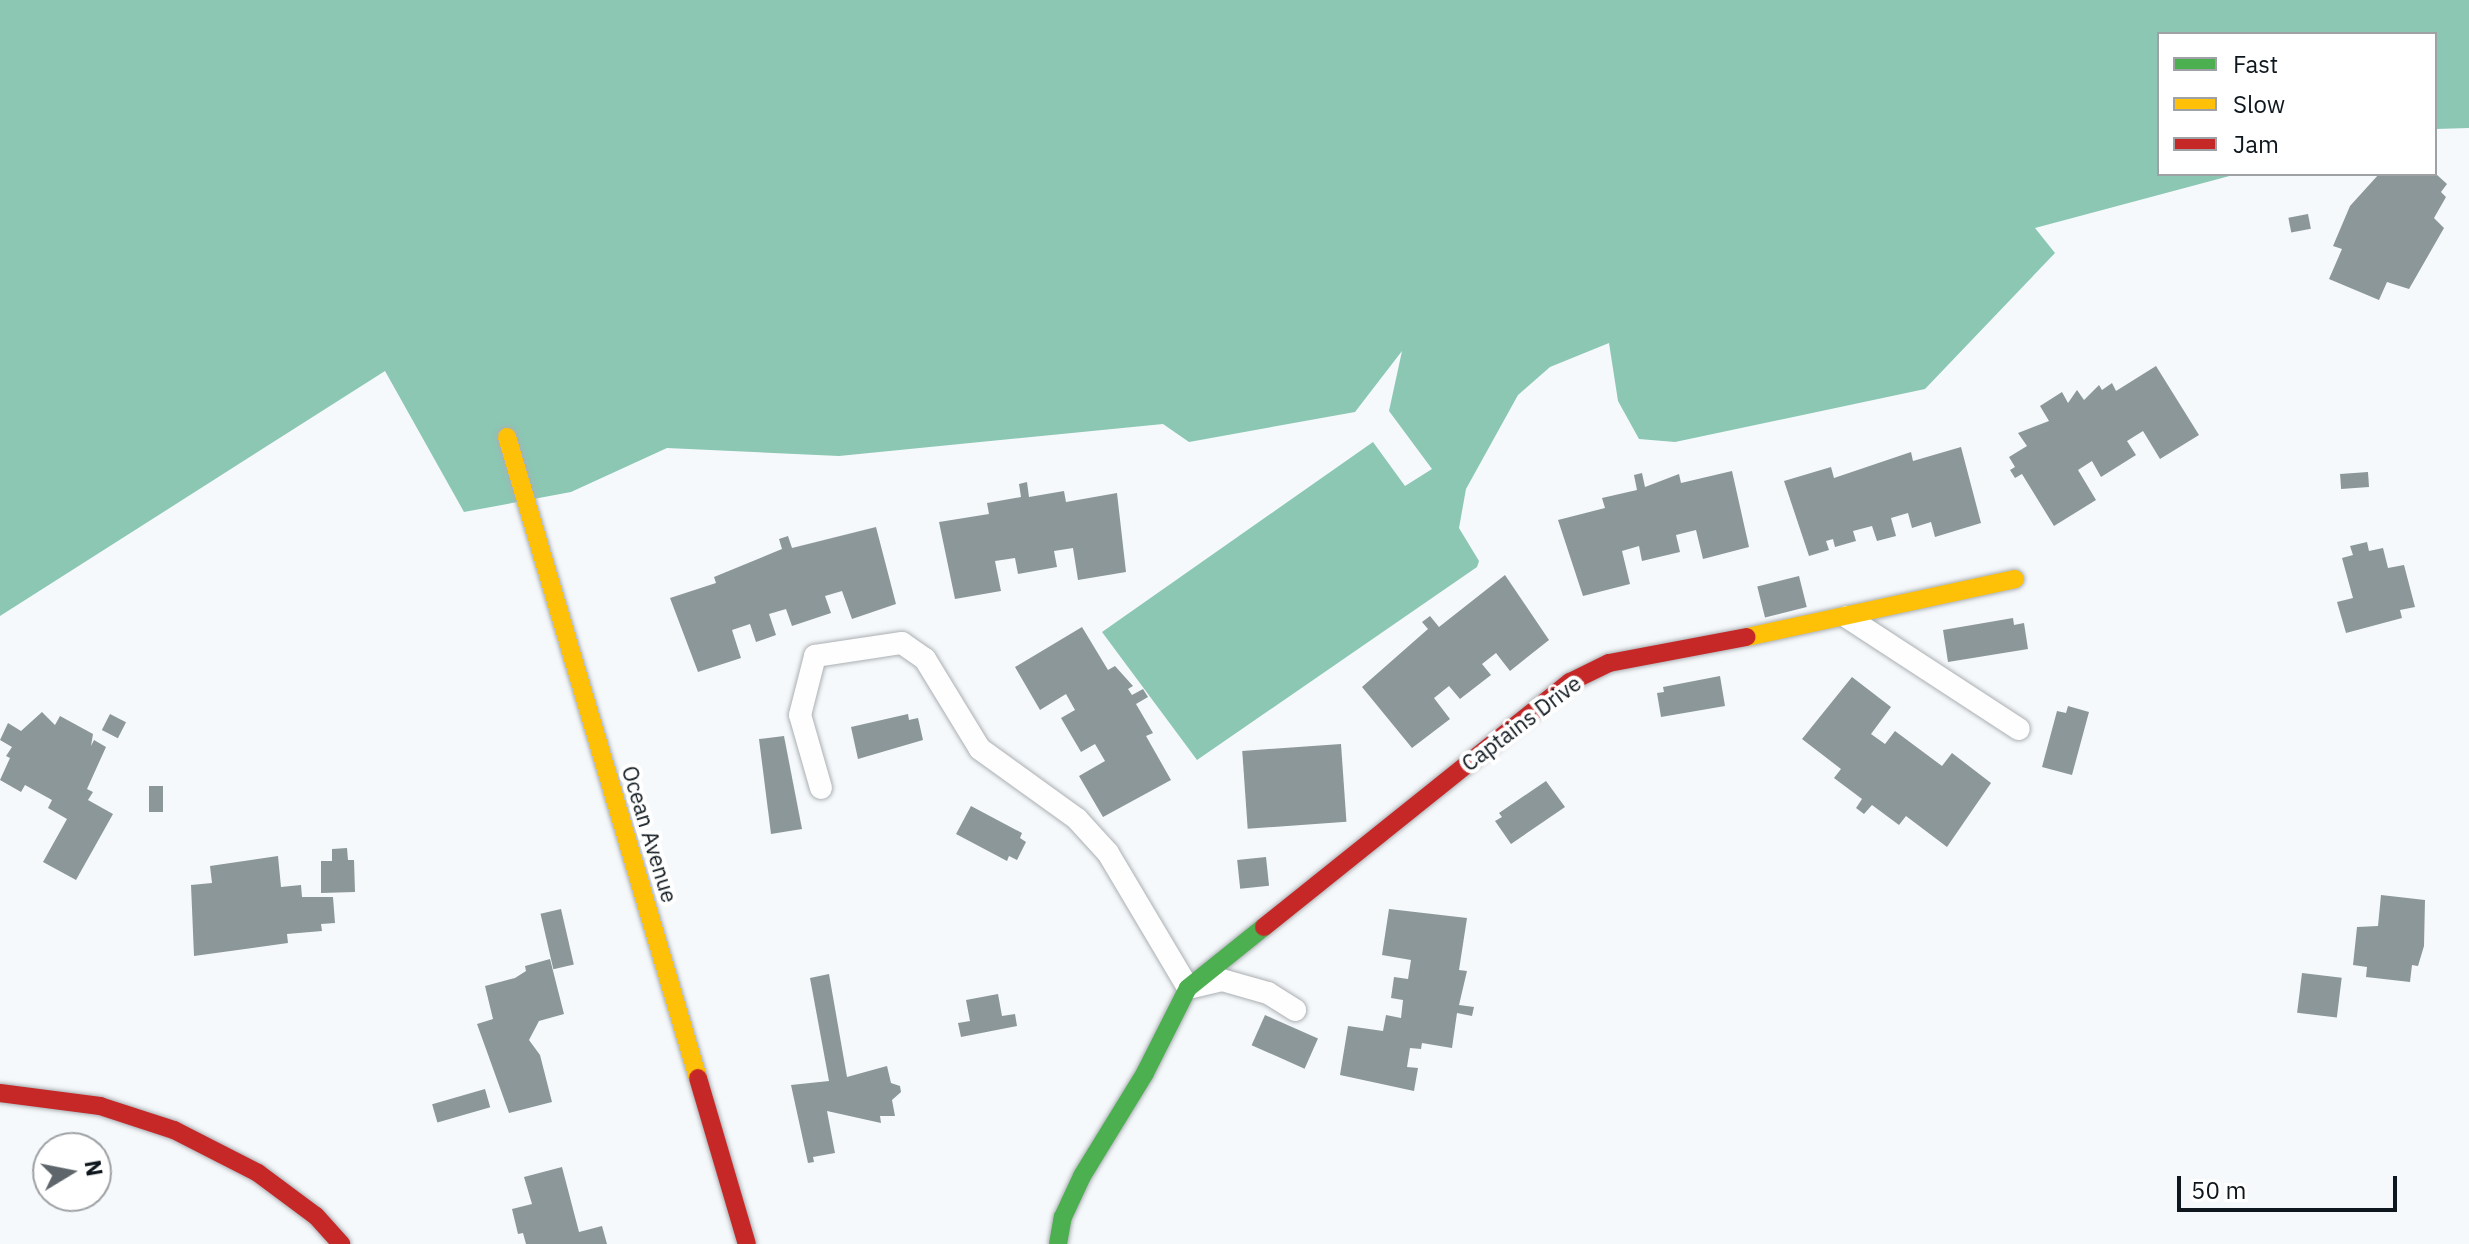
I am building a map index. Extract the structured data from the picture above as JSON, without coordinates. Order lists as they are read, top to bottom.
{
  "streets": {
    "street": ["Captains Drive", "Ocean Avenue"]
  },
  "legend": ["Fast", "Slow", "Jam"],
  "scale_bar": "50 m",
  "north": "right"
}
